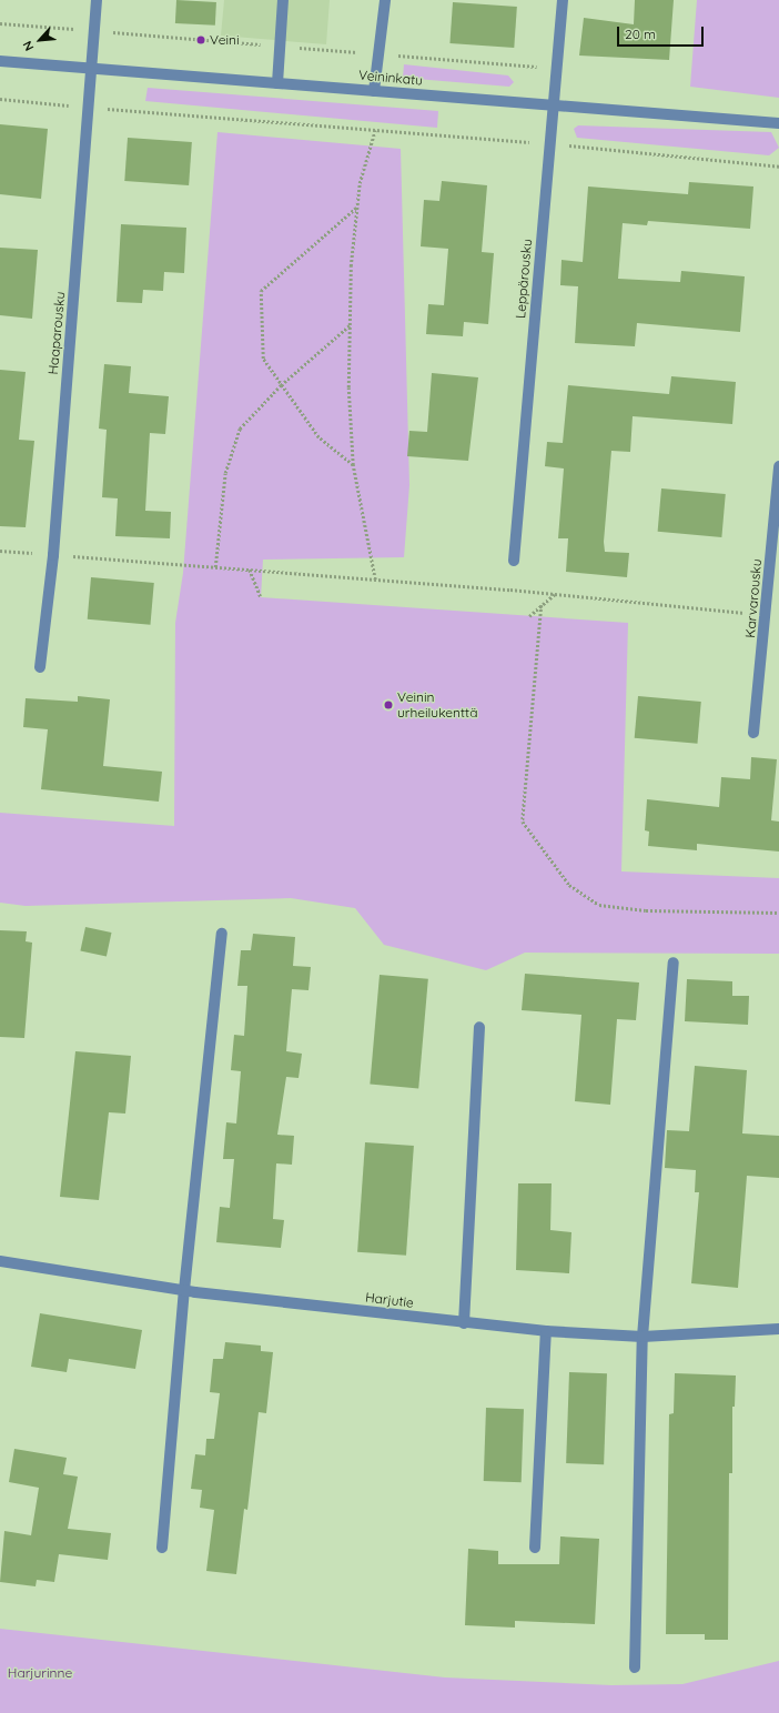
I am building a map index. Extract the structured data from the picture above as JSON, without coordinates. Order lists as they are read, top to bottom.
{
  "streets": {
    "street": [
      "Veininkatu",
      "Leppärousku",
      "Haaparousku",
      "Karvarousku",
      "Harjutie"
    ]
  },
  "crossings": [
    ["Veininkatu", "Leppärousku"],
    ["Veininkatu", "Haaparousku"]
  ],
  "parks": ["Harjurinne"],
  "places": ["Veini", "Veinin urheilukenttä"],
  "scale_bar": "20 m",
  "north": "bottom left"
}
